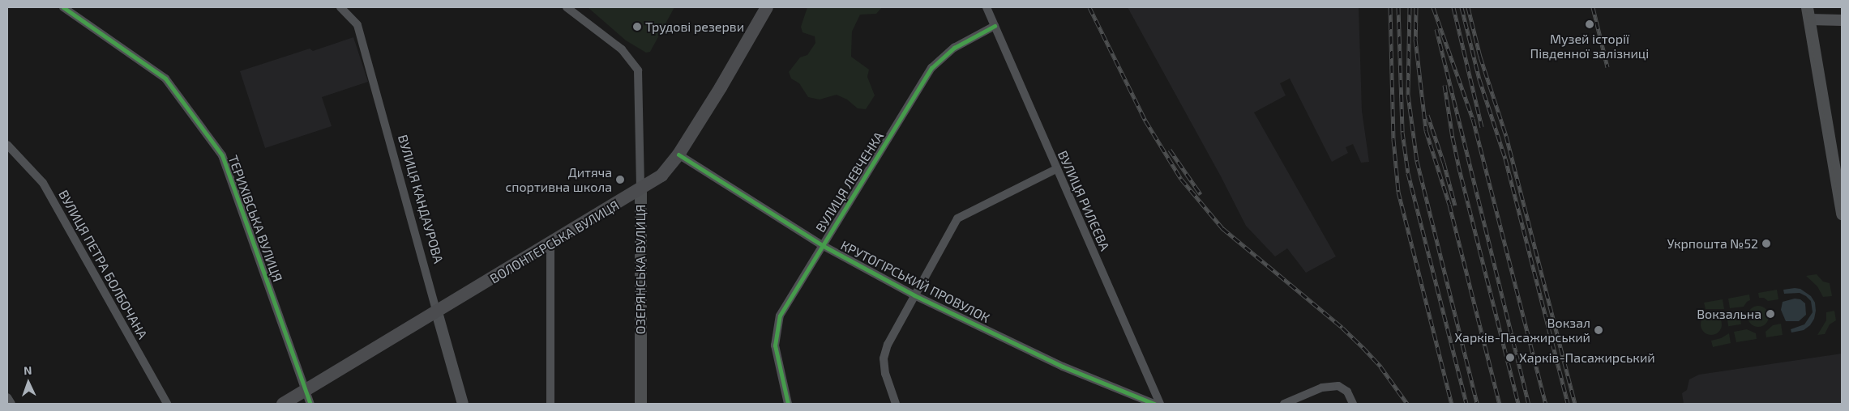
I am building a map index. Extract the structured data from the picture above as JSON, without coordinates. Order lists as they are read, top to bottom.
{
  "streets": {
    "main road": ["ВОЛОНТЕРСЬКА ВУЛИЦЯ", "ОЗЕРЯНСЬКА ВУЛИЦЯ"],
    "street": [
      "ВУЛИЦЯ ЛЕВЧЕНКА",
      "ВУЛИЦЯ КАНДАУРОВА",
      "ВУЛИЦЯ РИЛЄЄВА",
      "ТЕРИХІВСЬКА ВУЛИЦЯ",
      "ВУЛИЦЯ ПЕТРА БОЛБОЧАНА",
      "КРУТОГІРСЬКИЙ ПРОВУЛОК"
    ]
  },
  "crossings": [
    ["ВУЛИЦЯ ЛЕВЧЕНКА", "ВУЛИЦЯ РИЛЄЄВА"],
    ["ВУЛИЦЯ ЛЕВЧЕНКА", "КРУТОГІРСЬКИЙ ПРОВУЛОК"],
    ["ВУЛИЦЯ КАНДАУРОВА", "ВОЛОНТЕРСЬКА ВУЛИЦЯ"],
    ["ТЕРИХІВСЬКА ВУЛИЦЯ", "ВОЛОНТЕРСЬКА ВУЛИЦЯ"],
    ["ВОЛОНТЕРСЬКА ВУЛИЦЯ", "ОЗЕРЯНСЬКА ВУЛИЦЯ"],
    ["ОЗЕРЯНСЬКА ВУЛИЦЯ", "КРУТОГІРСЬКИЙ ПРОВУЛОК"]
  ],
  "places": [
    "Музей історії Південної залізниці",
    "Трудові резерви",
    "Дитяча спортивна школа",
    "Укрпошта №52",
    "Вокзальна",
    "Вокзал Харків-Пасажирський",
    "Харків-Пасажирський"
  ],
  "north": "top"
}
